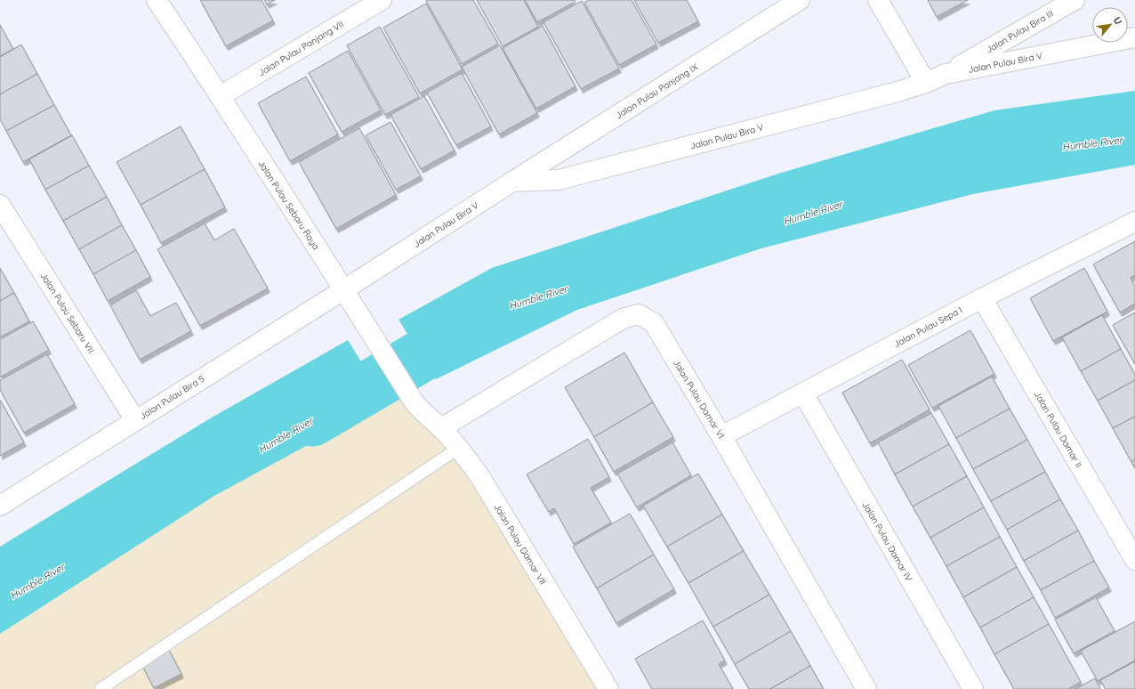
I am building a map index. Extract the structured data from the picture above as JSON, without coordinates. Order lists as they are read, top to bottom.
{
  "streets": {
    "street": [
      "Jalan Pulau Bira III",
      "Jalan Pulau Panjang VII",
      "Jalan Pulau Bira V",
      "Jalan Pulau Panjang IX",
      "Jalan Pulau Sebaru Raya",
      "Jalan Pulau Sebaru VII",
      "Jalan Pulau Sepa I",
      "Jalan Pulau Bira 5",
      "Jalan Pulau Damar VI",
      "Jalan Pulau Damar II",
      "Jalan Pulau Damar IV",
      "Jalan Pulau Damar VII"
    ]
  },
  "crossings": [
    ["Jalan Pulau Bira III", "Jalan Pulau Bira V"],
    ["Jalan Pulau Panjang VII", "Jalan Pulau Sebaru Raya"],
    ["Jalan Pulau Bira V", "Jalan Pulau Panjang IX"],
    ["Jalan Pulau Bira V", "Jalan Pulau Sebaru Raya"],
    ["Jalan Pulau Bira V", "Jalan Pulau Bira 5"],
    ["Jalan Pulau Sebaru Raya", "Jalan Pulau Bira 5"],
    ["Jalan Pulau Sebaru Raya", "Jalan Pulau Damar VII"],
    ["Jalan Pulau Sebaru VII", "Jalan Pulau Bira 5"],
    ["Jalan Pulau Sepa I", "Jalan Pulau Damar VI"],
    ["Jalan Pulau Sepa I", "Jalan Pulau Damar II"],
    ["Jalan Pulau Sepa I", "Jalan Pulau Damar IV"],
    ["Jalan Pulau Damar VI", "Jalan Pulau Damar VII"]
  ],
  "water": ["Humble River"],
  "north": "top right"
}
